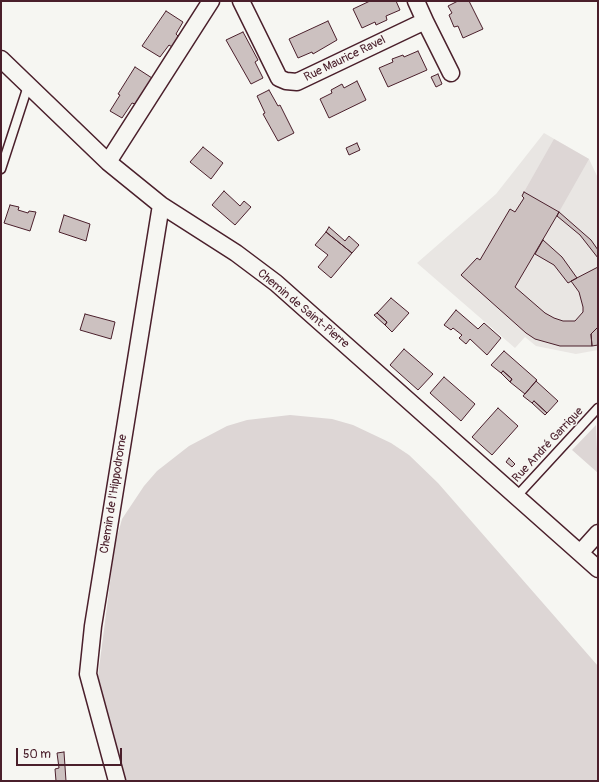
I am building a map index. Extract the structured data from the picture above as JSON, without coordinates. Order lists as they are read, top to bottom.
{
  "streets": {
    "street": ["Rue Maurice Ravel", "Chemin de Saint-Pierre", "Chemin de l'Hippodrome"],
    "lane": ["Rue André Garrigue"]
  },
  "crossings": [
    ["Chemin de Saint-Pierre", "Rue André Garrigue"],
    ["Chemin de Saint-Pierre", "Chemin de l'Hippodrome"]
  ],
  "scale_bar": "50 m"
}
